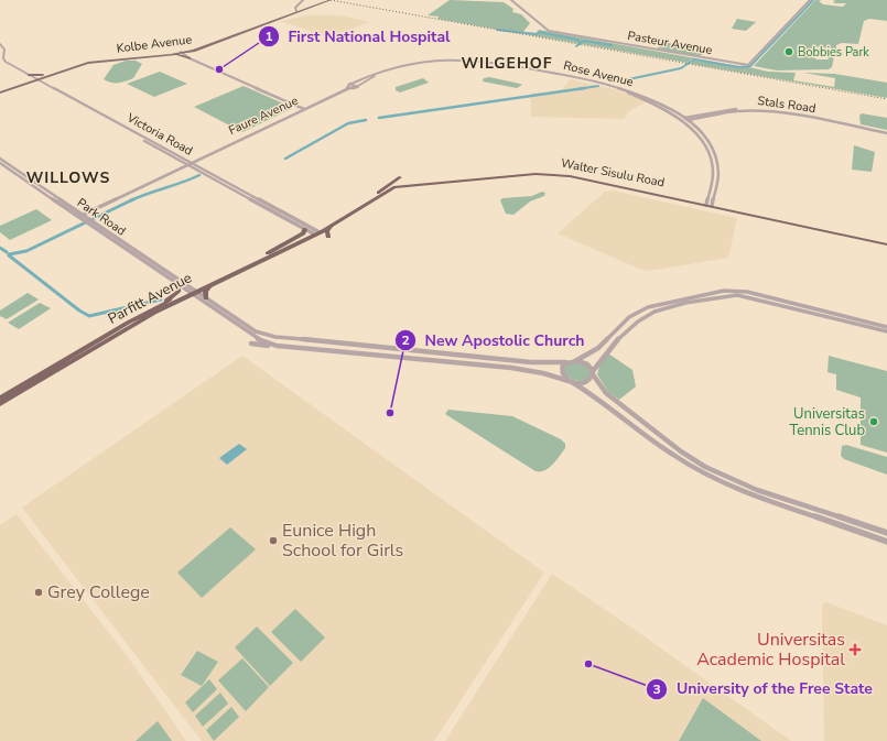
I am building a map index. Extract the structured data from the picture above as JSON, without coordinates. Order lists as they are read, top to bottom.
{
  "streets": {
    "highway": ["Walter Sisulu Road", "Parfitt Avenue"],
    "main road": ["Kolbe Avenue"],
    "street": [
      "Pasteur Avenue",
      "Rose Avenue",
      "Stals Road",
      "Faure Avenue",
      "Victoria Road",
      "Park Road"
    ]
  },
  "crossings": [
    ["Kolbe Avenue", "Victoria Road"],
    ["Rose Avenue", "Stals Road"],
    ["Rose Avenue", "Faure Avenue"],
    ["Rose Avenue", "Walter Sisulu Road"],
    ["Faure Avenue", "Victoria Road"],
    ["Faure Avenue", "Park Road"],
    ["Victoria Road", "Walter Sisulu Road"],
    ["Victoria Road", "Parfitt Avenue"],
    ["Walter Sisulu Road", "Parfitt Avenue"],
    ["Park Road", "Parfitt Avenue"]
  ],
  "districts": ["WILGEHOF", "WILLOWS"],
  "places": {
    "other": [
      "Bobbies Park",
      "First National Hospital",
      "New Apostolic Church",
      "Universitas Tennis Club",
      "Eunice High School for Girls",
      "Grey College",
      "University of the Free State"
    ],
    "health": ["Universitas Academic Hospital"]
  }
}
